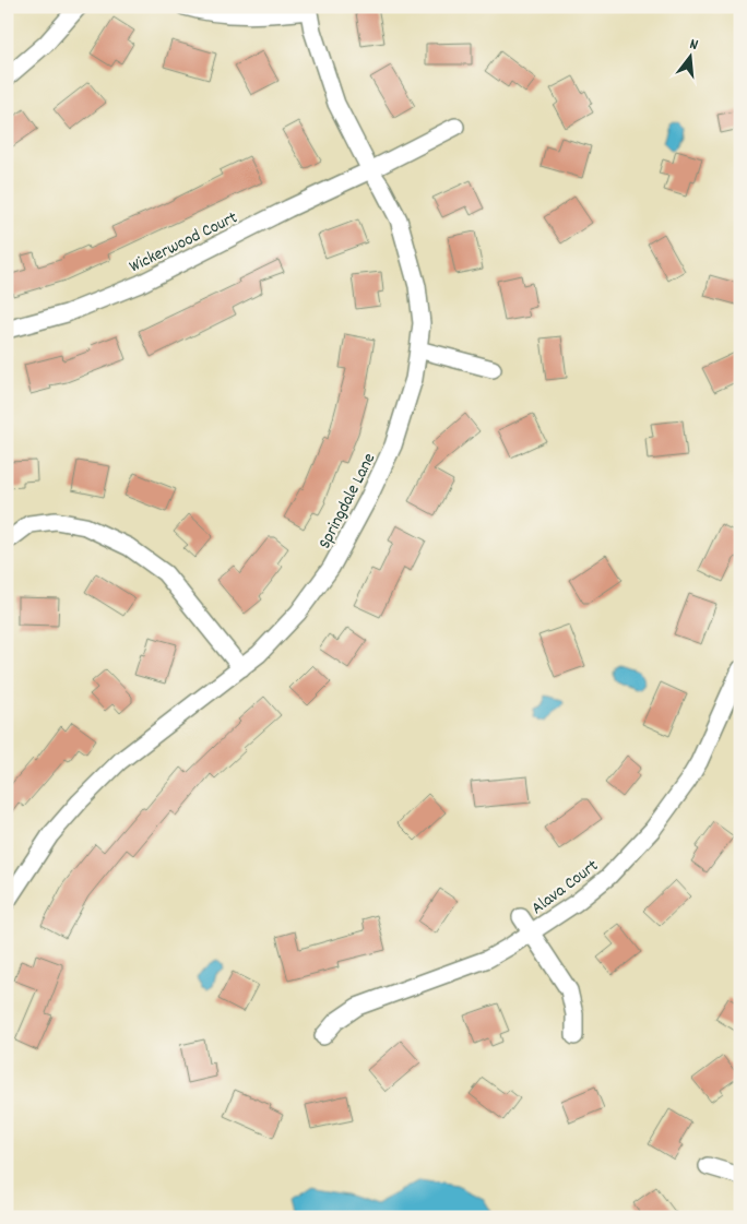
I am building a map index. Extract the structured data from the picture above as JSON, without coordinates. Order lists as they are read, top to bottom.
{
  "streets": {
    "street": ["Wickerwood Court", "Springdale Lane", "Alava Court"]
  },
  "crossings": [
    ["Wickerwood Court", "Springdale Lane"]
  ],
  "north": "top"
}
